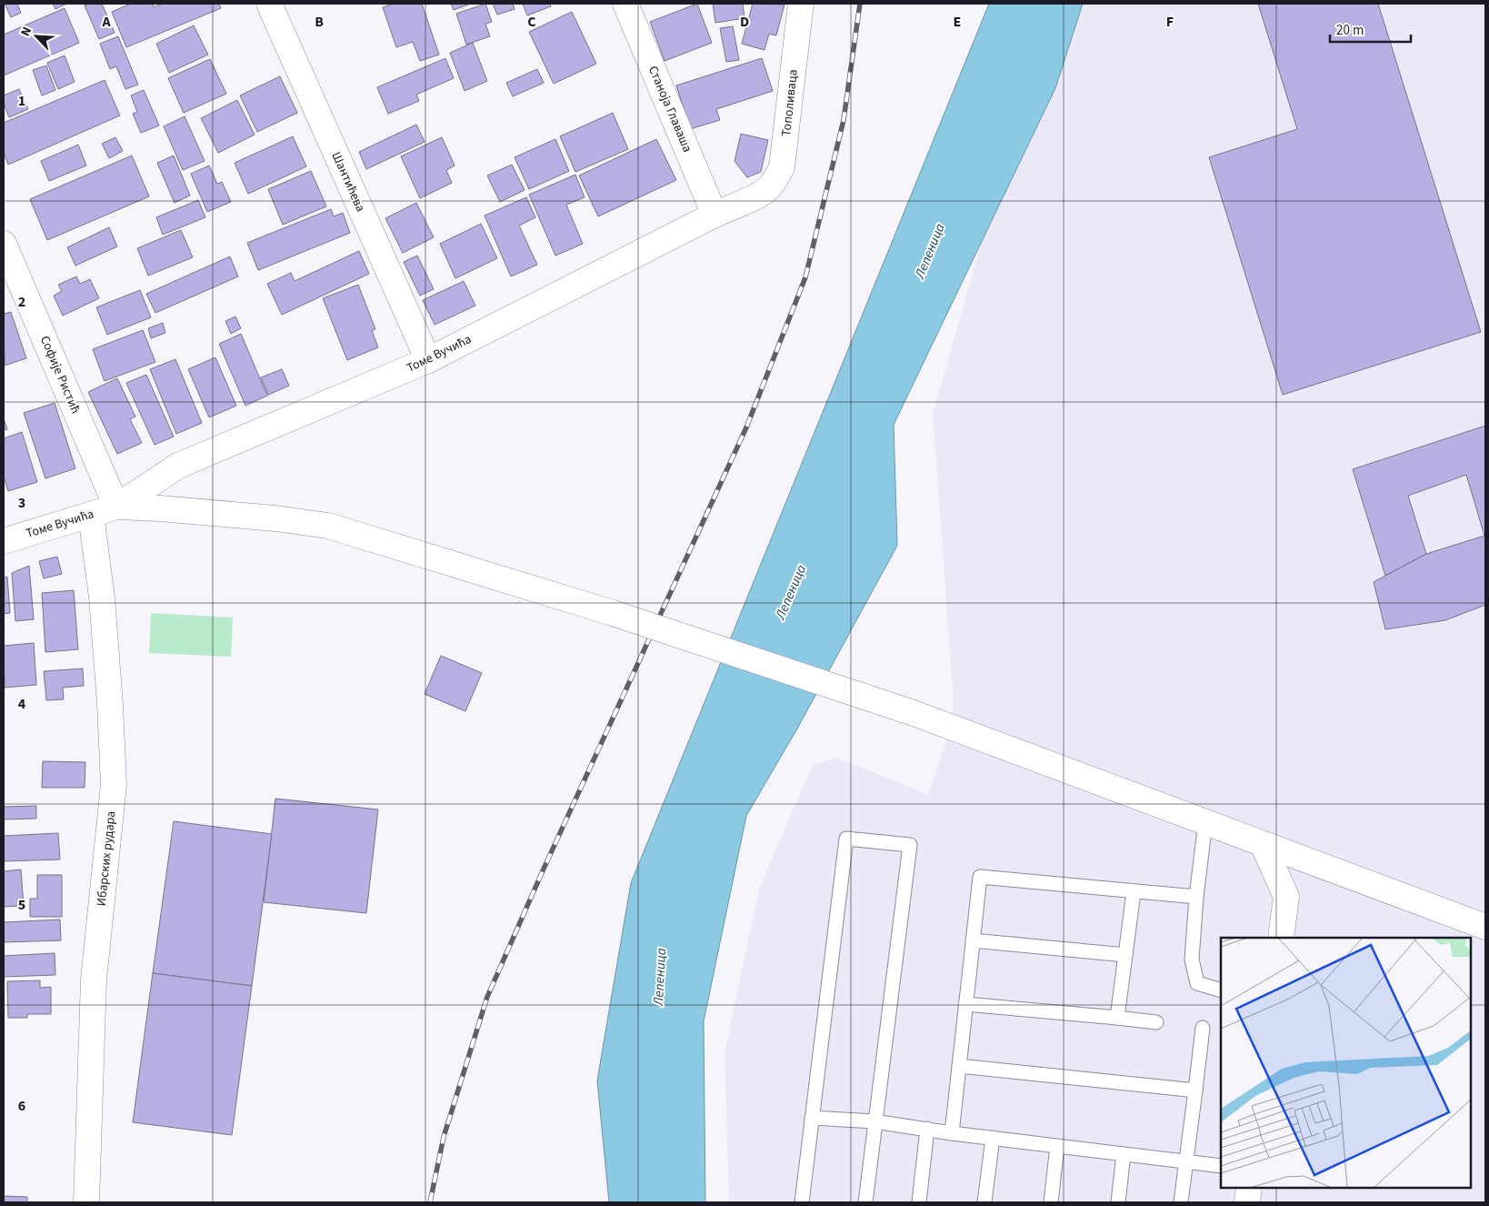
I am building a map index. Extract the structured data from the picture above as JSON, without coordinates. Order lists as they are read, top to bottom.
{
  "streets": {
    "street": [
      "Тополиваца",
      "Станоја Главаша",
      "Шантићева",
      "Томе Вучића",
      "Софије Ристић",
      "Ибарских рудара"
    ]
  },
  "crossings": [
    ["Тополиваца", "Томе Вучића"],
    ["Станоја Главаша", "Томе Вучића"],
    ["Шантићева", "Томе Вучића"],
    ["Томе Вучића", "Софије Ристић"],
    ["Томе Вучића", "Ибарских рудара"]
  ],
  "water": ["Лепеница"],
  "scale_bar": "20 m",
  "north": "top left",
  "grid": {
    "columns": [
      "A",
      "B",
      "C",
      "D",
      "E",
      "F"
    ],
    "rows": [
      "1",
      "2",
      "3",
      "4",
      "5",
      "6"
    ]
  }
}
